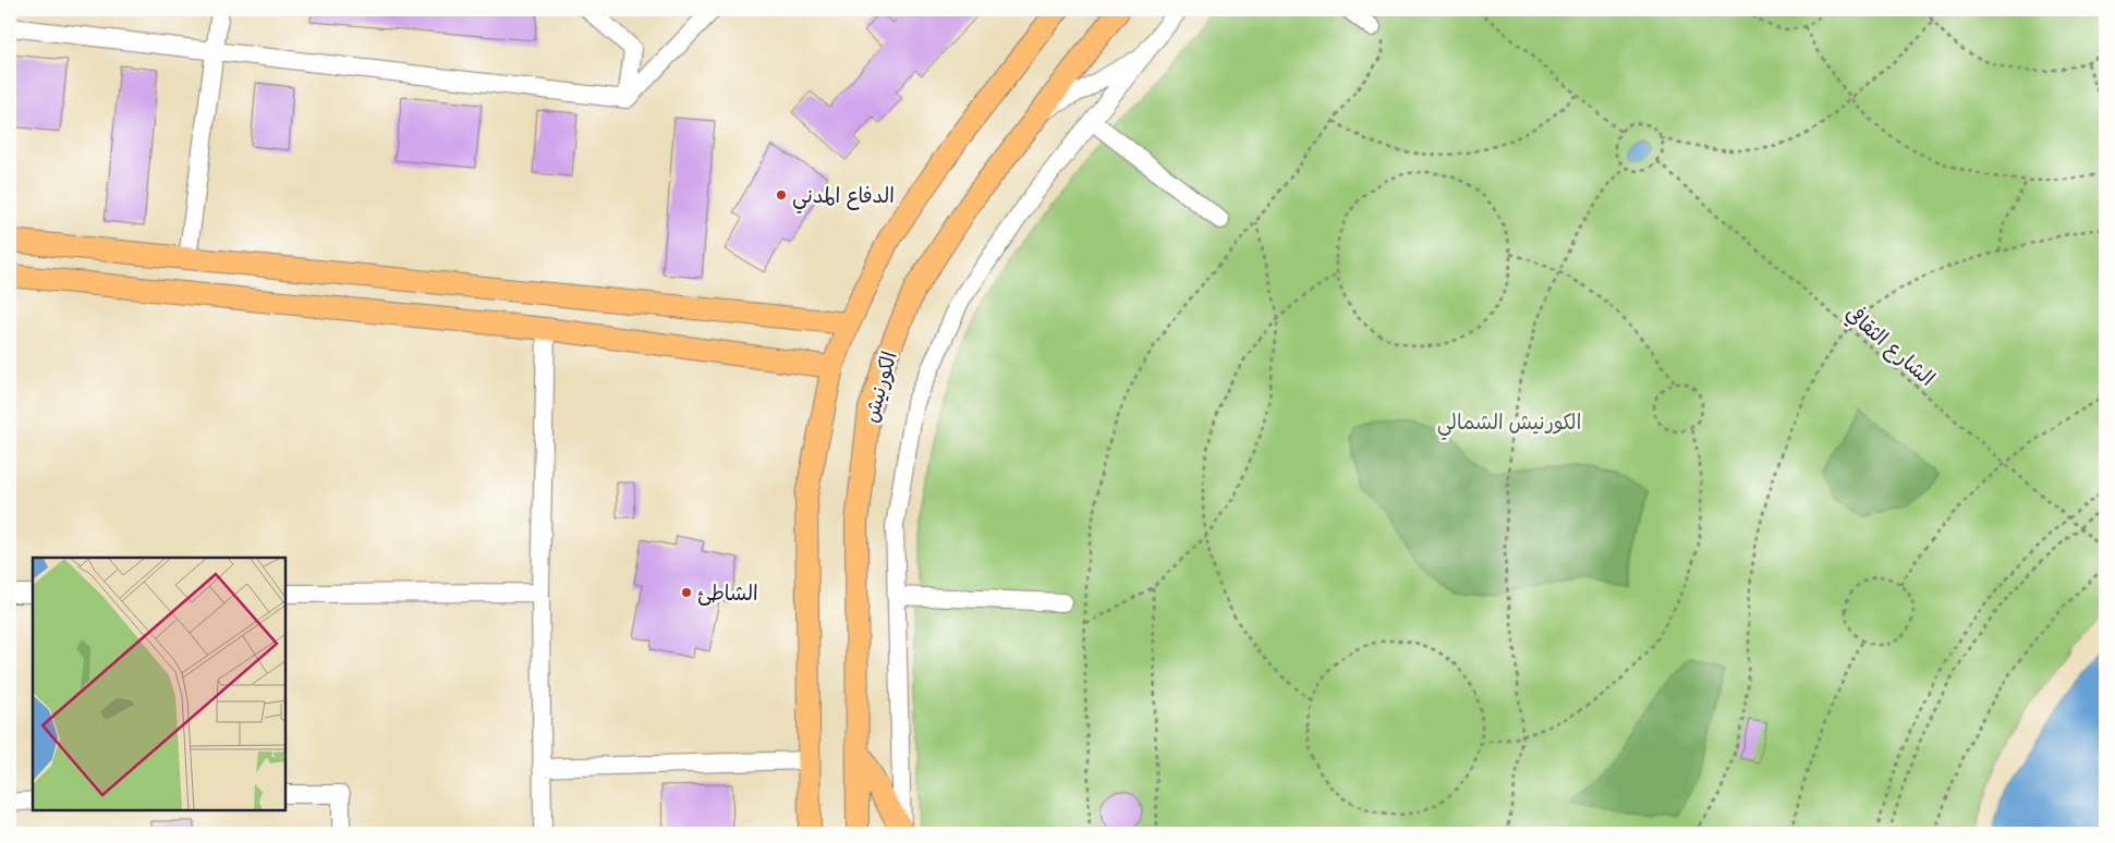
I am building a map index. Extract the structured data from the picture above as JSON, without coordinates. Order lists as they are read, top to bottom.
{
  "streets": {
    "main road": ["الكورنيش"],
    "path": ["الشارع الثقافي"]
  },
  "parks": ["الكورنيش الشمالي"],
  "places": ["الدفاع المدني", "الشاطئ"]
}
